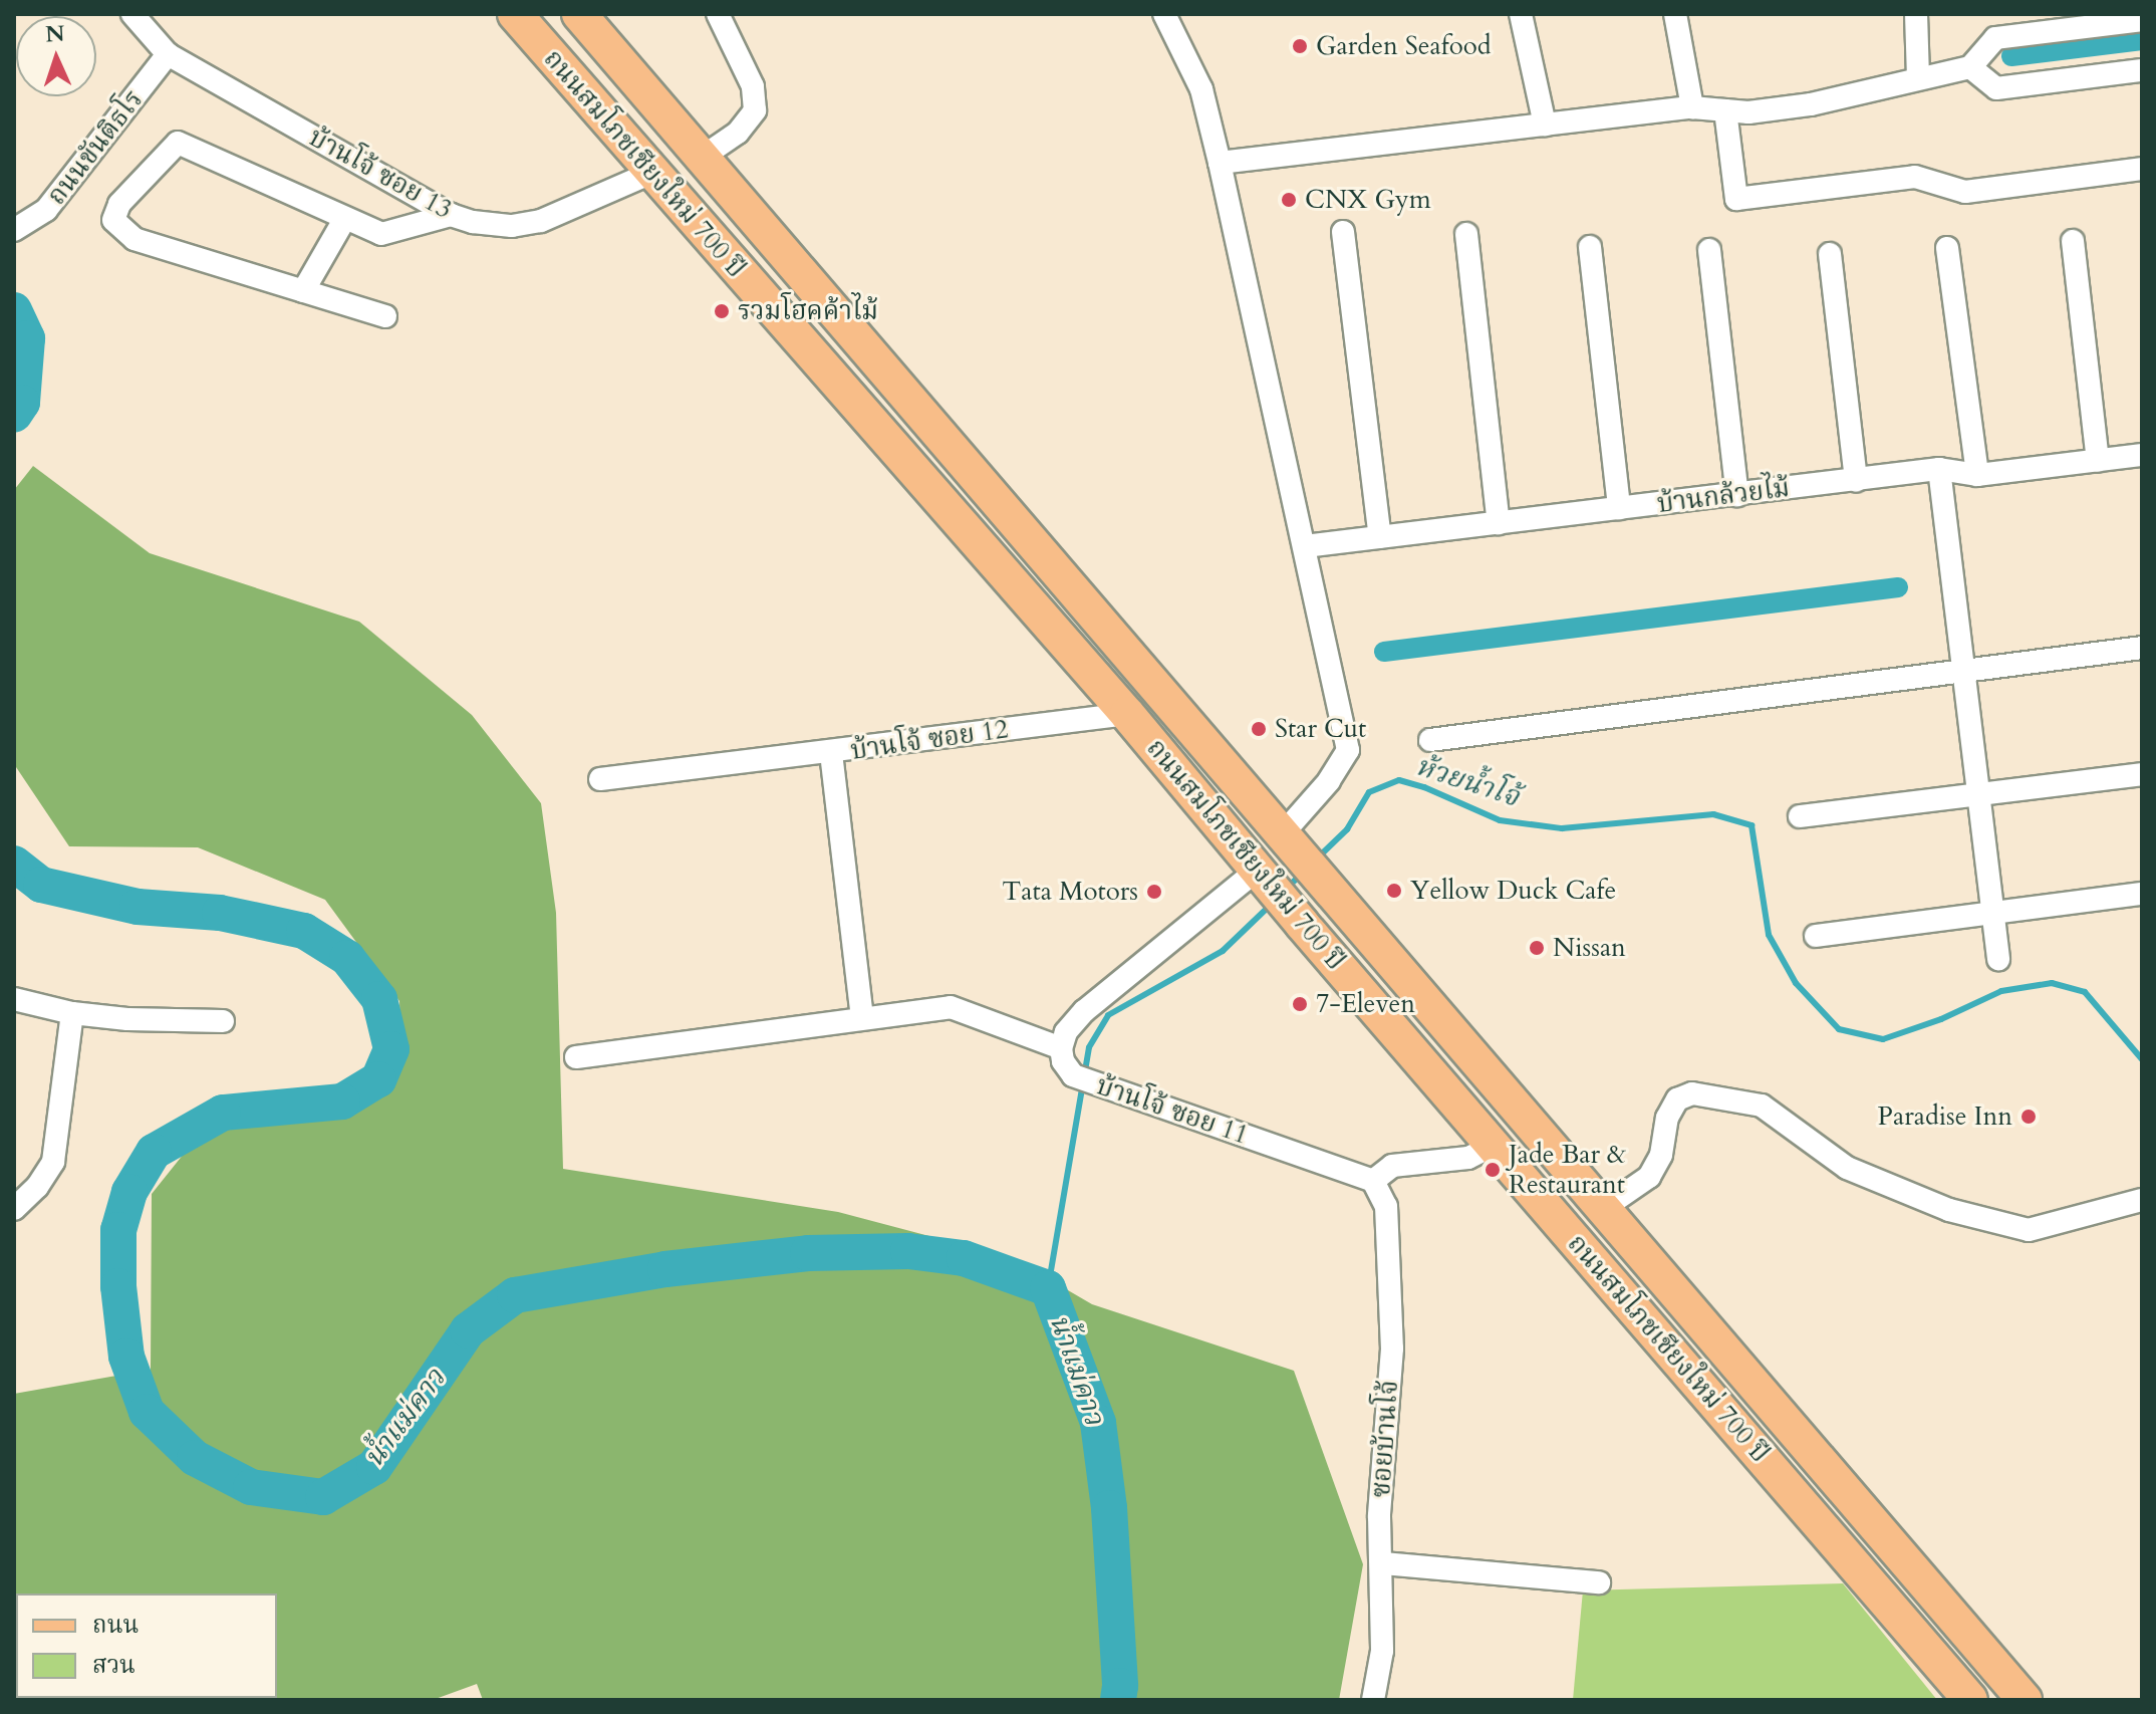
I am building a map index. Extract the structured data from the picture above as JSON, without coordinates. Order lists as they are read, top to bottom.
{
  "streets": {
    "main road": ["ถนนสมโภชเชียงใหม่ 700 ปี"],
    "street": [
      "ถนนขันติธโร",
      "บ้านโจ้ ซอย 13",
      "บ้านกล้วยไม้",
      "บ้านโจ้ ซอย 12",
      "บ้านโจ้ ซอย 11",
      "ซอยบ้านโจ้"
    ]
  },
  "crossings": [
    ["ถนนขันติธโร", "บ้านโจ้ ซอย 13"],
    ["ถนนสมโภชเชียงใหม่ 700 ปี", "บ้านโจ้ ซอย 13"],
    ["ถนนสมโภชเชียงใหม่ 700 ปี", "บ้านโจ้ ซอย 12"],
    ["บ้านโจ้ ซอย 11", "ซอยบ้านโจ้"]
  ],
  "water": ["ห้วยน้ำโจ้", "น้ำแม่คาว"],
  "places": [
    "Garden Seafood",
    "CNX Gym",
    "รวมโฮคค้าไม้",
    "Star Cut",
    "Yellow Duck Cafe",
    "Tata Motors",
    "Nissan",
    "7-Eleven",
    "Paradise Inn",
    "Jade Bar & Restaurant"
  ],
  "legend": ["ถนน", "สวน"],
  "north": "top"
}
